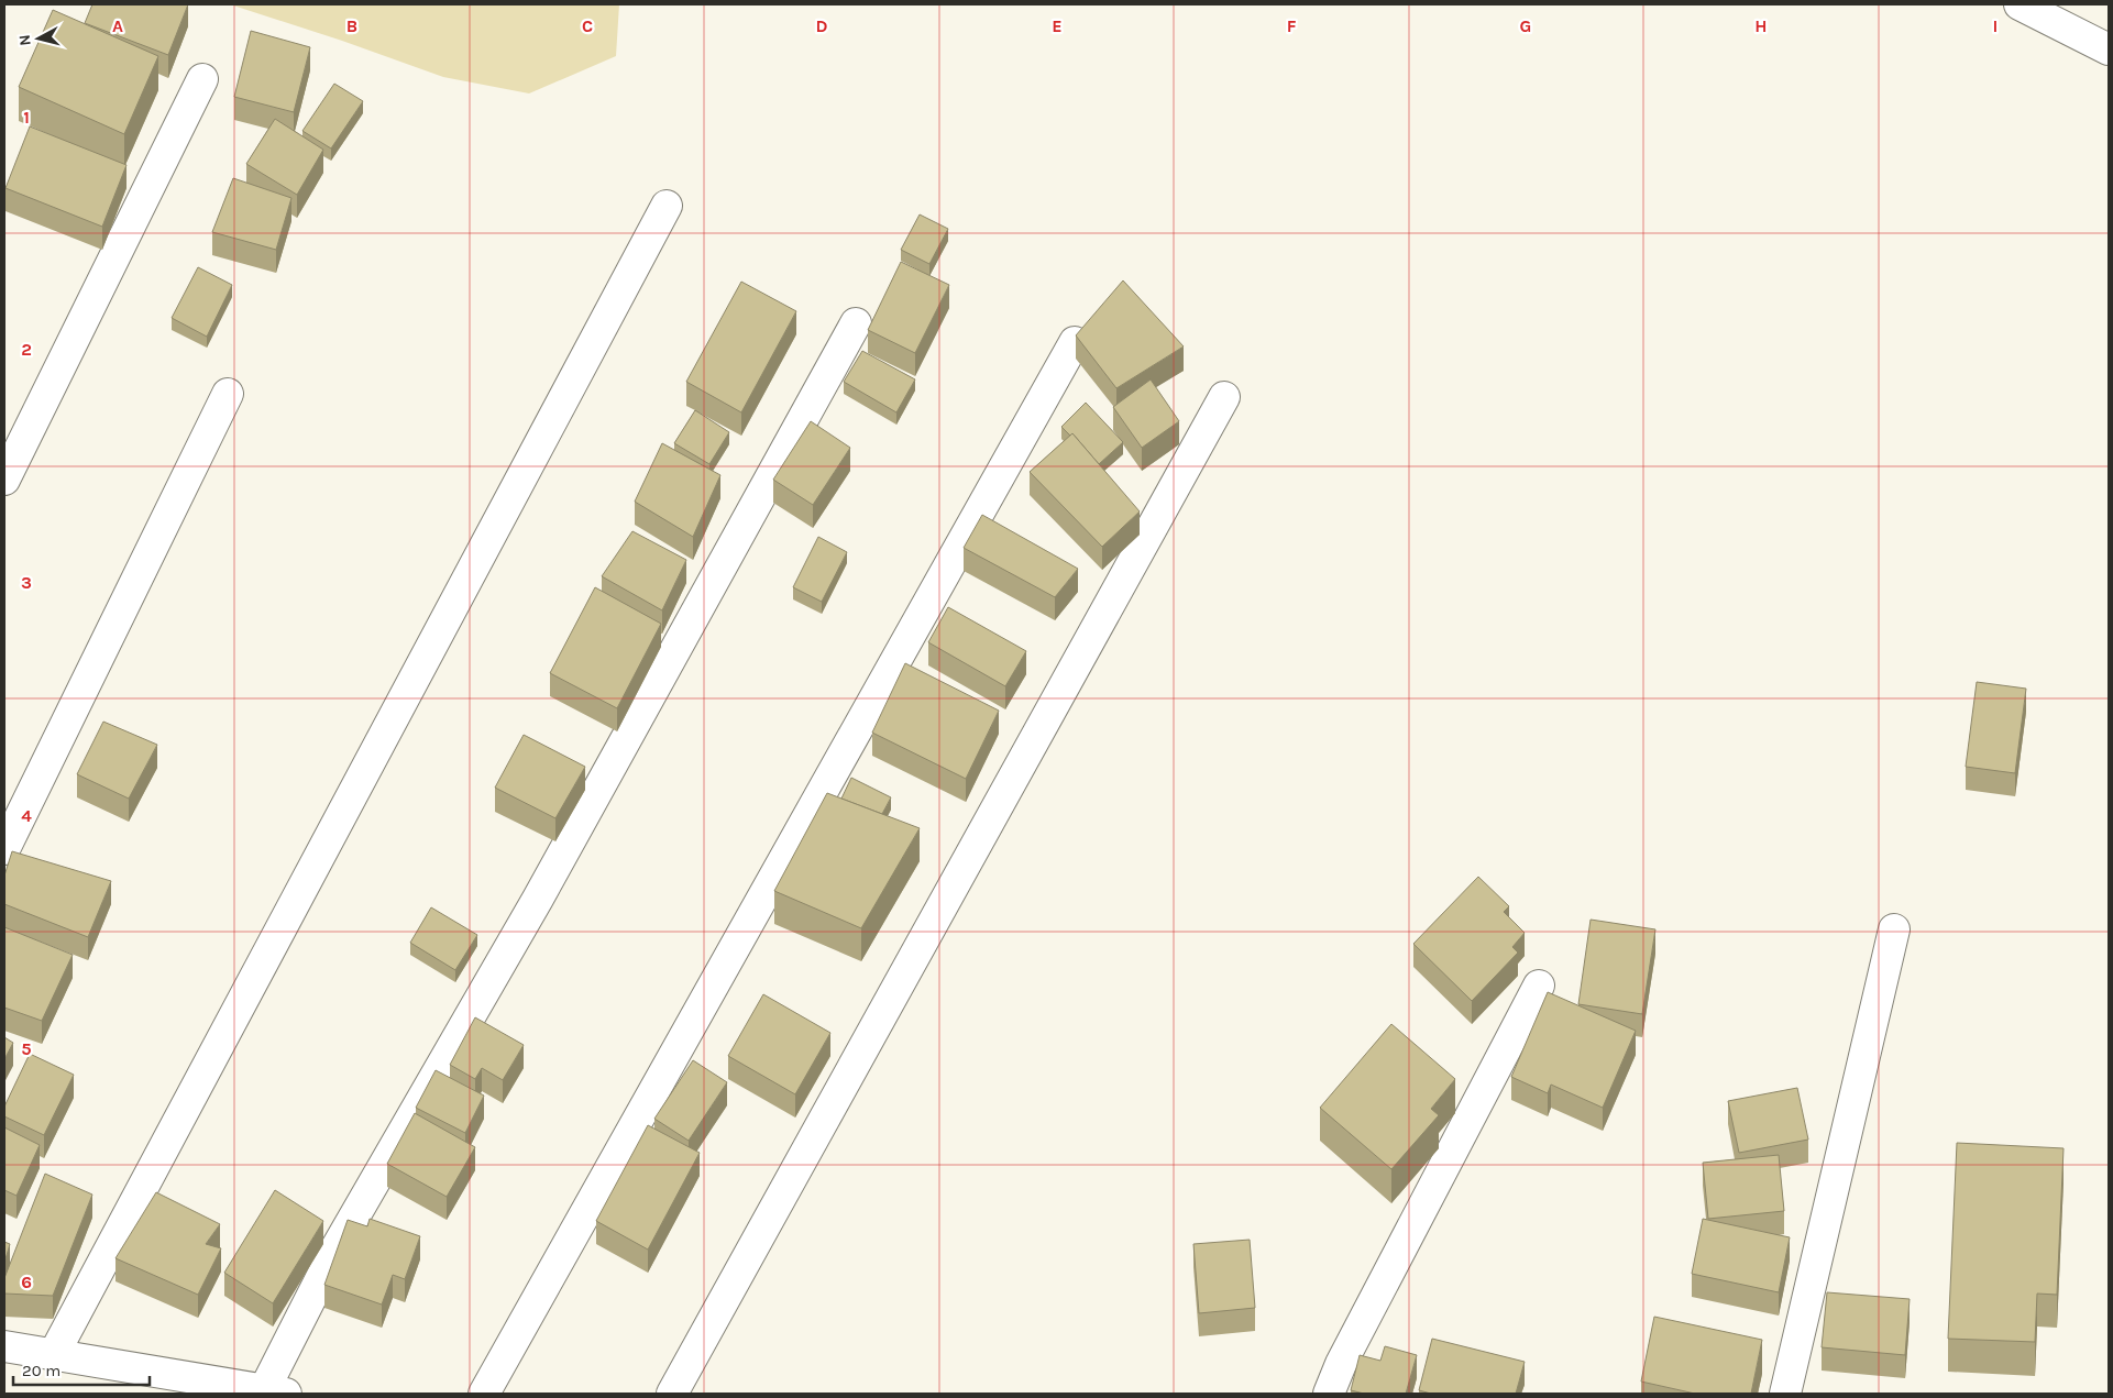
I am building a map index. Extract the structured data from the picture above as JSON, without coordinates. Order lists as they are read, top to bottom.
{
  "scale_bar": "20 m",
  "north": "left",
  "grid": {
    "columns": [
      "A",
      "B",
      "C",
      "D",
      "E",
      "F",
      "G",
      "H",
      "I"
    ],
    "rows": [
      "1",
      "2",
      "3",
      "4",
      "5",
      "6"
    ]
  }
}
